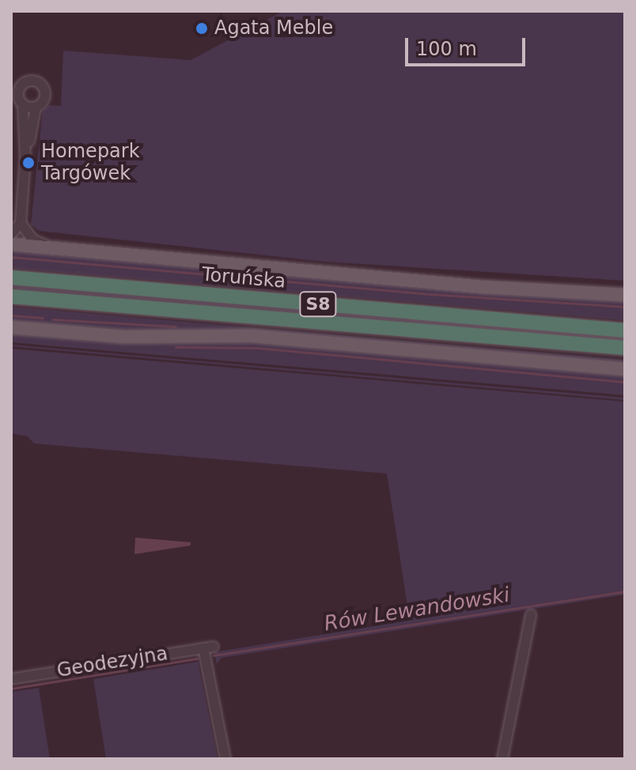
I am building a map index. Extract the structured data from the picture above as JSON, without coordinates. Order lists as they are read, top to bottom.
{
  "streets": {
    "highway": ["Toruńska", "S8"],
    "street": ["Geodezyjna"]
  },
  "water": ["Rów Lewandowski"],
  "places": ["Agata Meble", "Homepark Targówek"],
  "scale_bar": "100 m"
}
